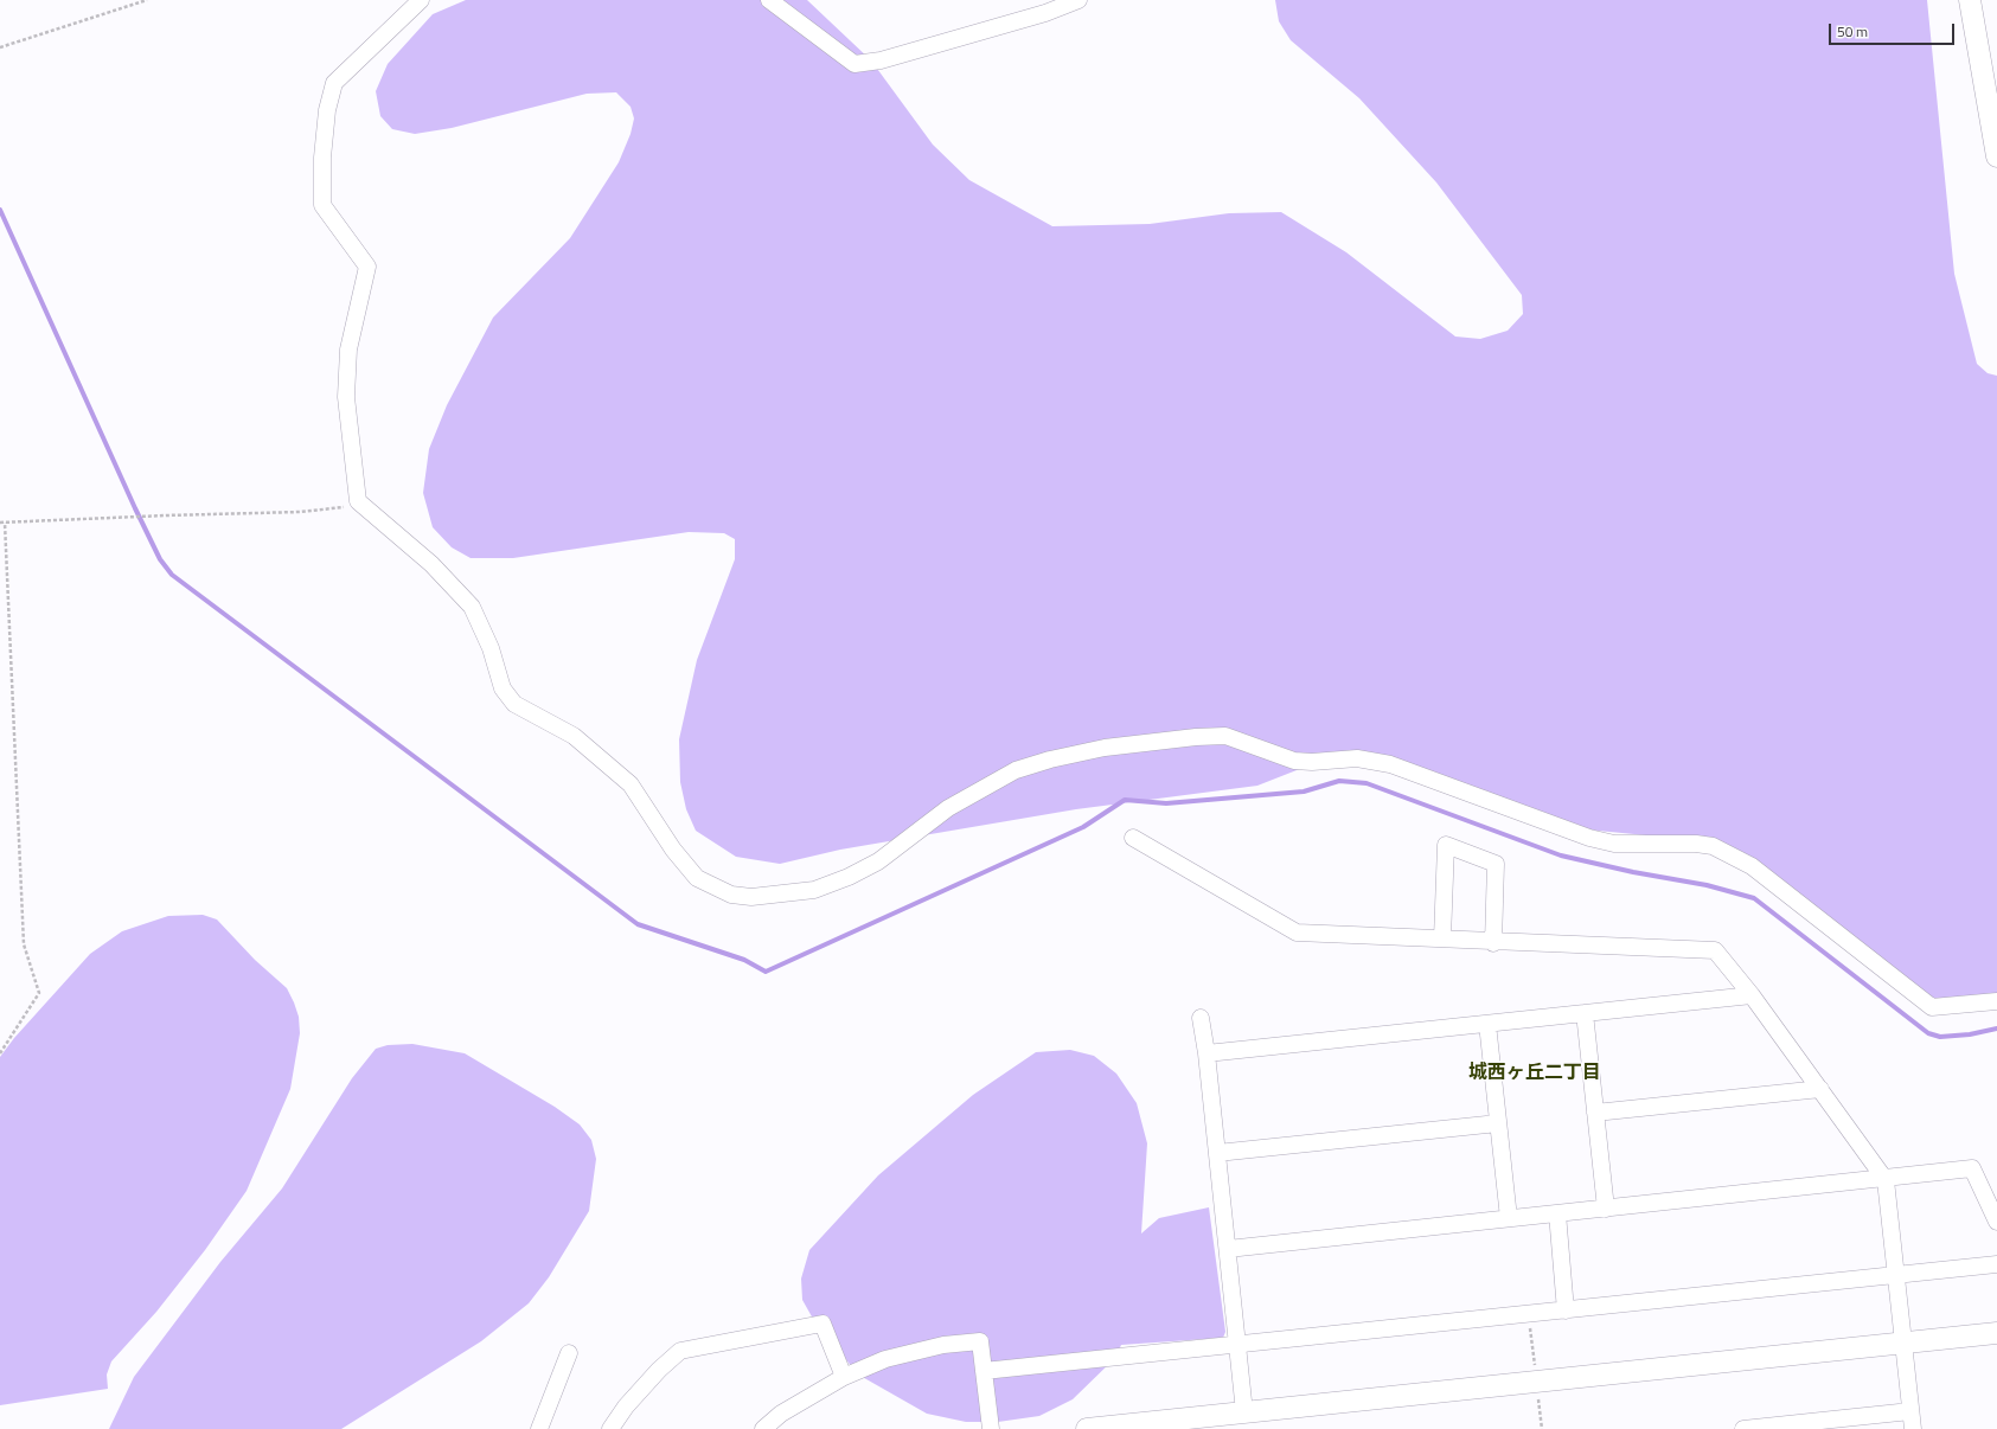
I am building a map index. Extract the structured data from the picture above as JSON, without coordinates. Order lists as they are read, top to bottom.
{
  "districts": ["城西ヶ丘二丁目"],
  "scale_bar": "50 m"
}
